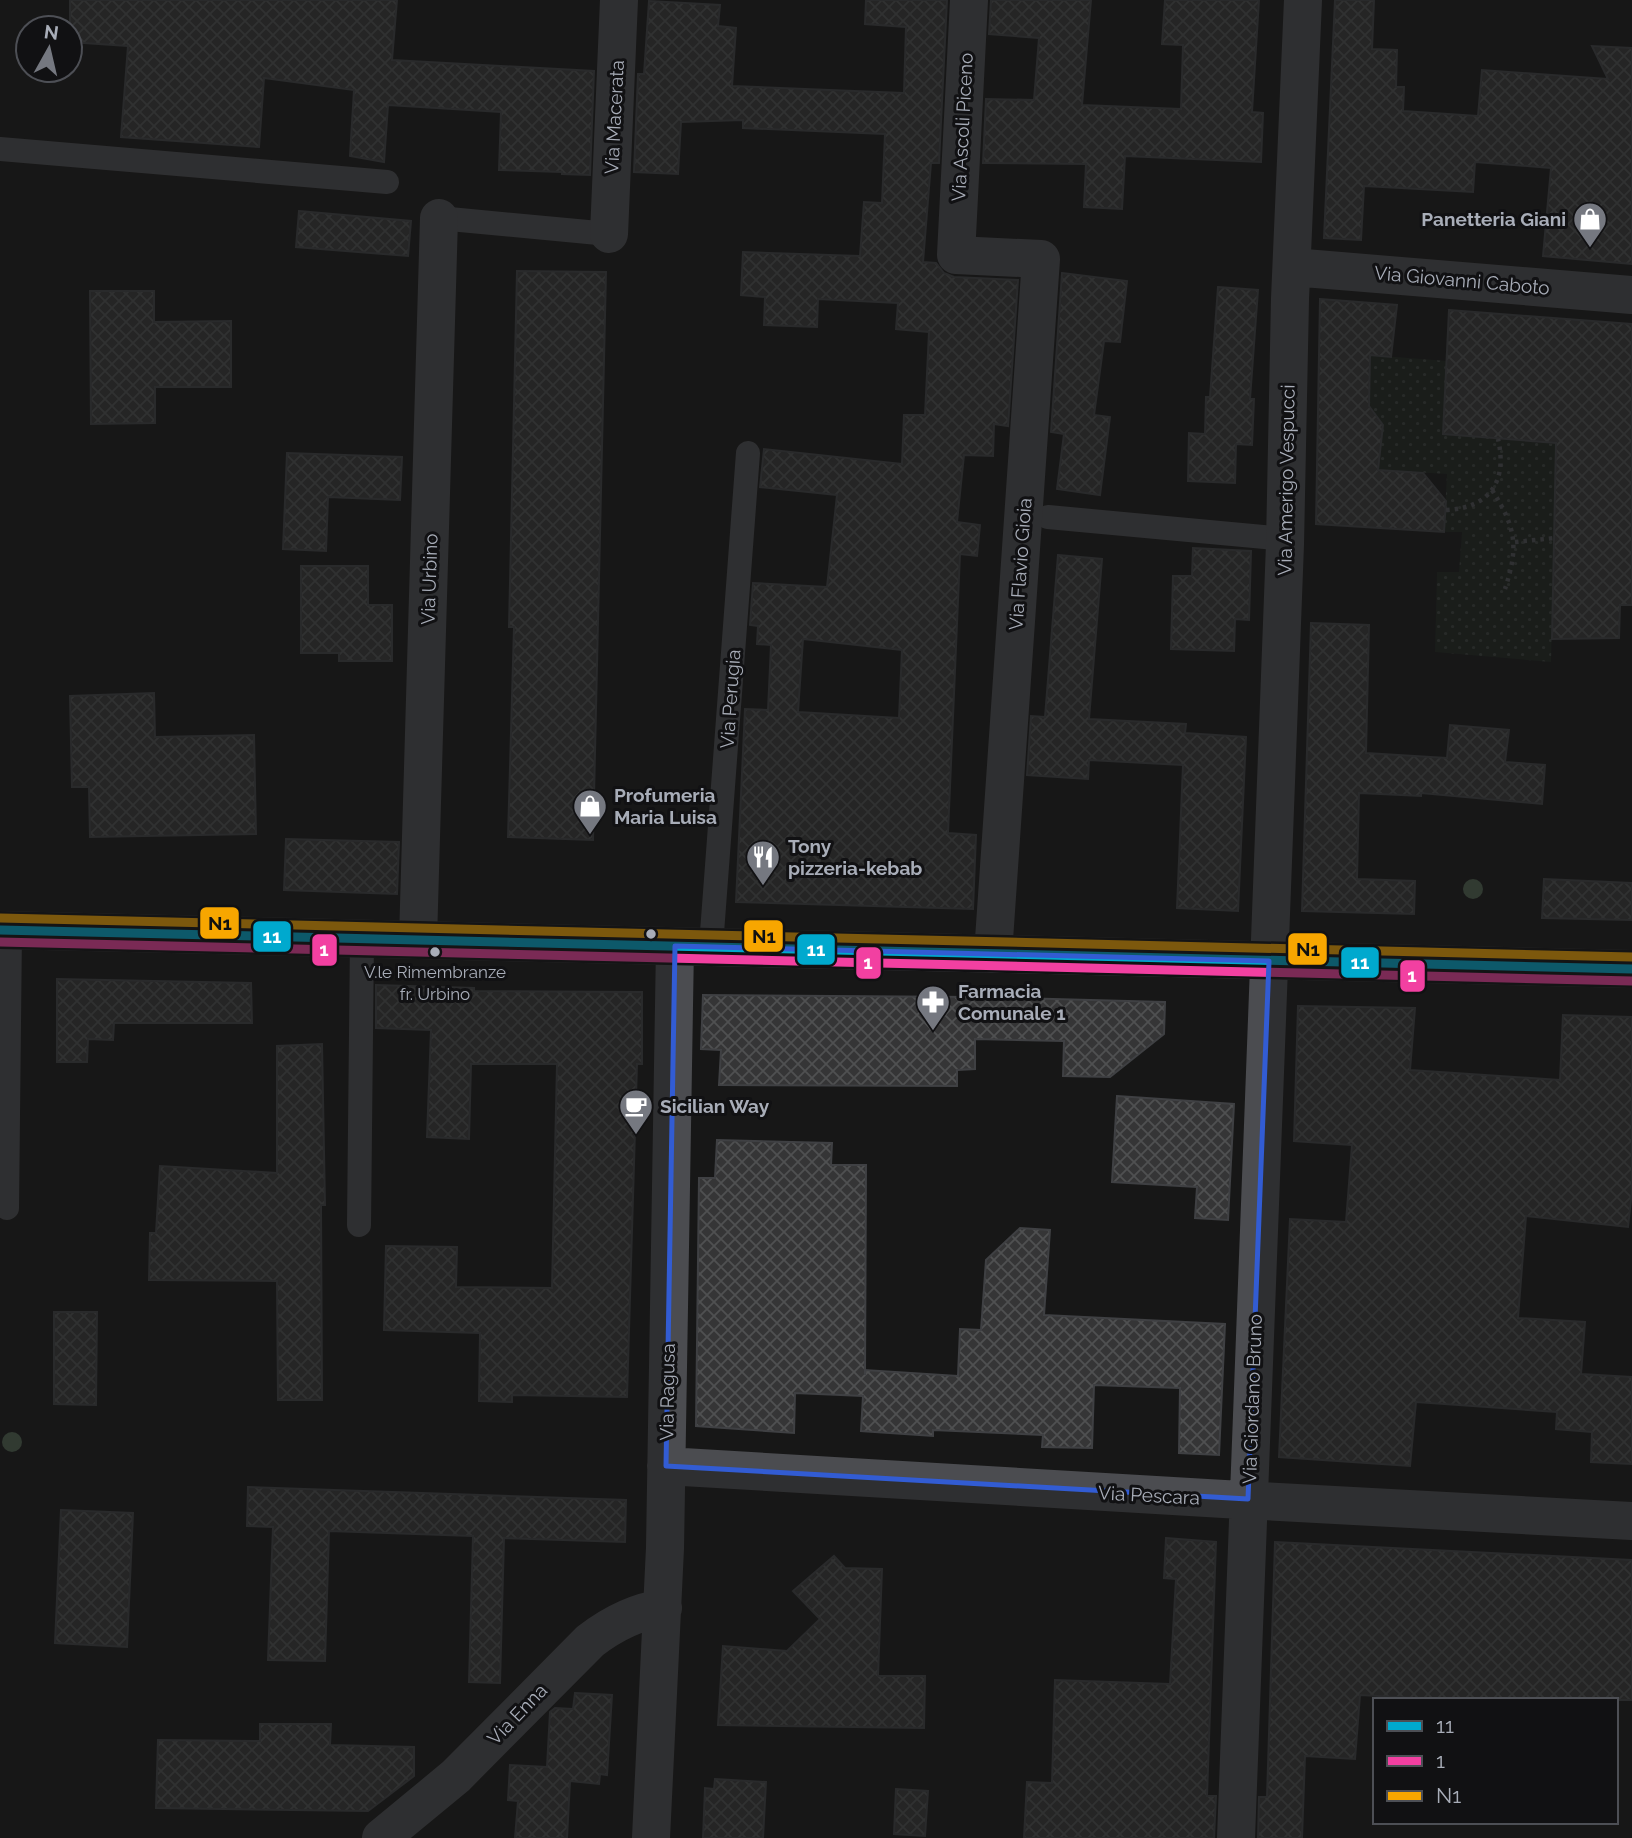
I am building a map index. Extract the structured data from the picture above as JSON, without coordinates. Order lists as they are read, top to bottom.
{
  "streets": {
    "street": [
      "Via Macerata",
      "Via Ascoli Piceno",
      "Via Giovanni Caboto",
      "Via Amerigo Vespucci",
      "Via Flavio Gioia",
      "Via Urbino",
      "Via Ragusa",
      "Via Giordano Bruno",
      "Via Pescara",
      "Via Enna"
    ],
    "lane": ["Via Perugia"]
  },
  "crossings": [
    ["Via Ascoli Piceno", "Via Flavio Gioia"],
    ["Via Giovanni Caboto", "Via Amerigo Vespucci"],
    ["Via Amerigo Vespucci", "Via Giordano Bruno"],
    ["Via Perugia", "Via Ragusa"],
    ["Via Ragusa", "Via Pescara"],
    ["Via Ragusa", "Via Enna"],
    ["Via Giordano Bruno", "Via Pescara"]
  ],
  "places": {
    "shop": ["Panetteria Giani", "Profumeria Maria Luisa"],
    "restaurant": ["Tony pizzeria-kebab"],
    "other": ["V.le Rimembranze fr. Urbino"],
    "pharmacy": ["Farmacia Comunale 1"],
    "cafe": ["Sicilian Way"]
  },
  "lines": ["transit line N1", "transit line 11", "transit line 1"],
  "legend": ["11", "1", "N1"],
  "north": "top"
}
